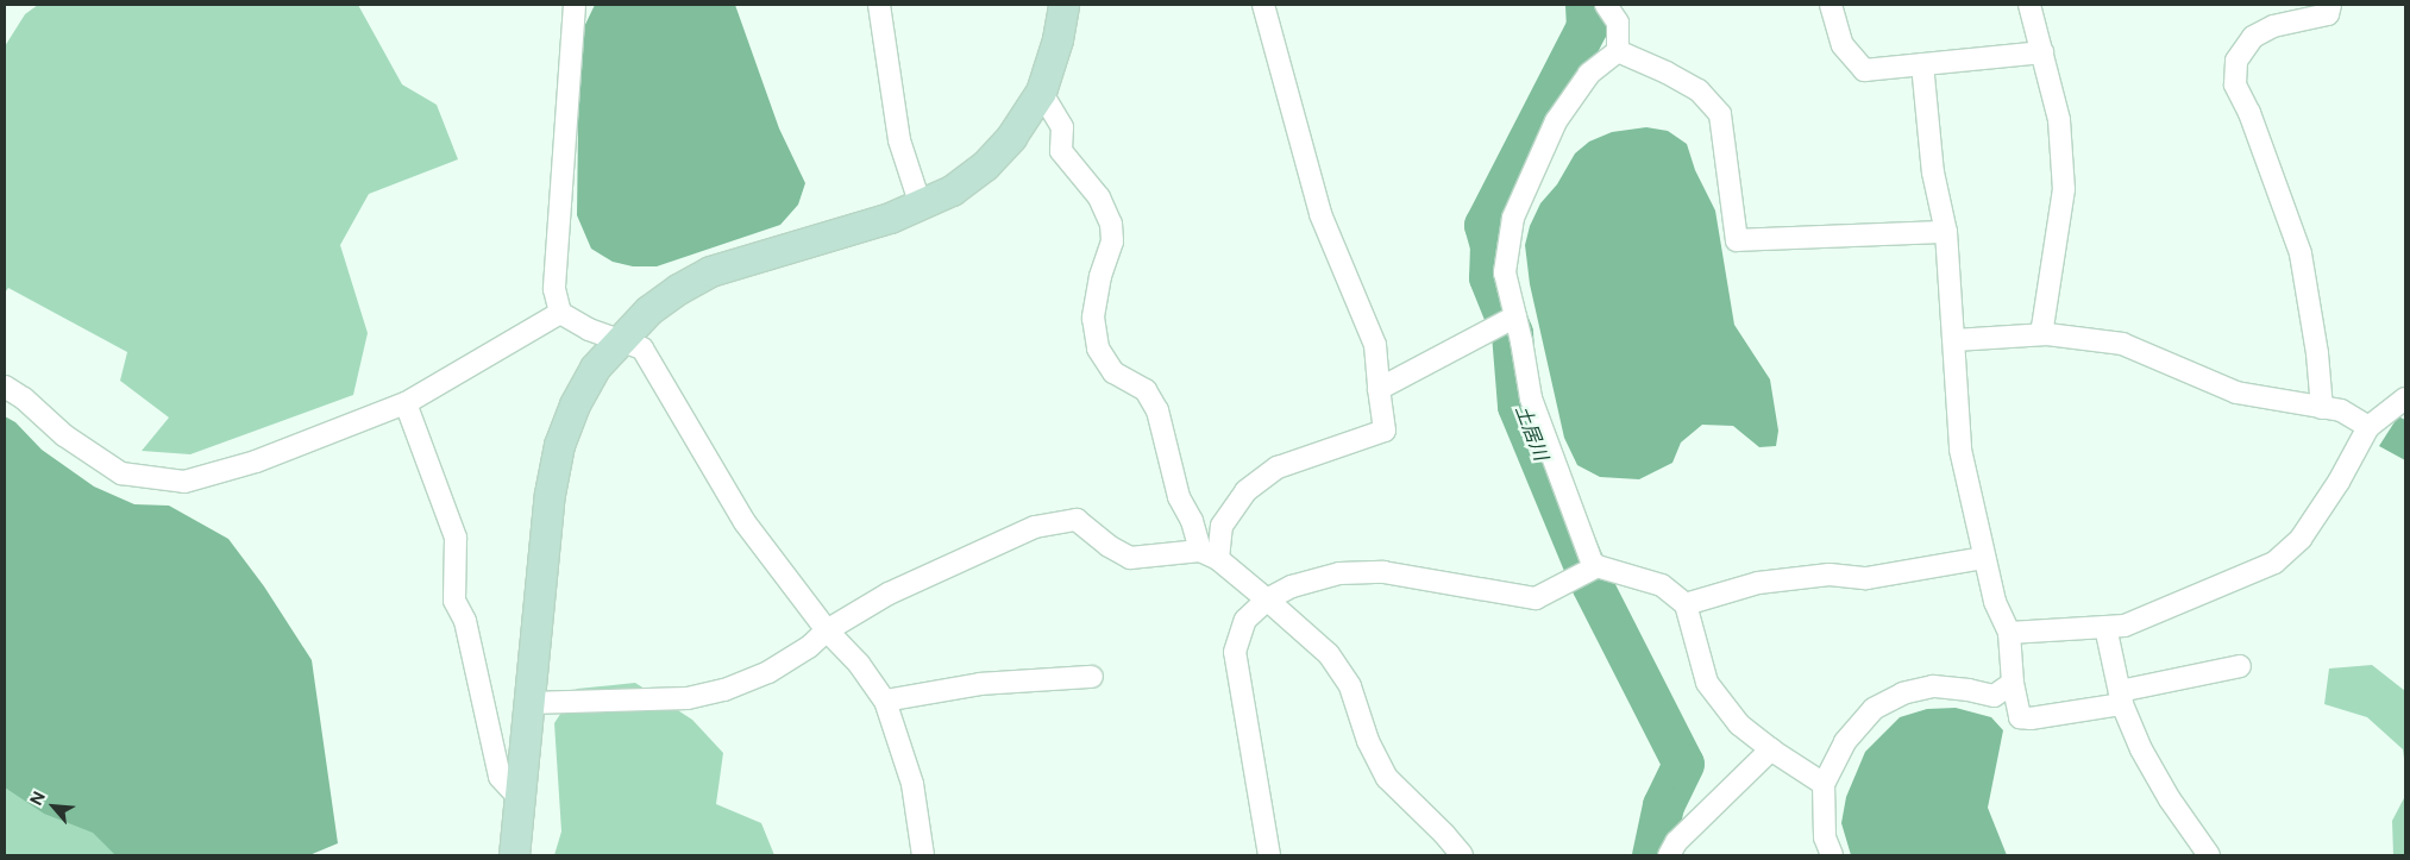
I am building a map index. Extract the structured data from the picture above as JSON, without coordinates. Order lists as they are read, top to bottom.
{
  "water": ["土居川"],
  "north": "top left"
}
